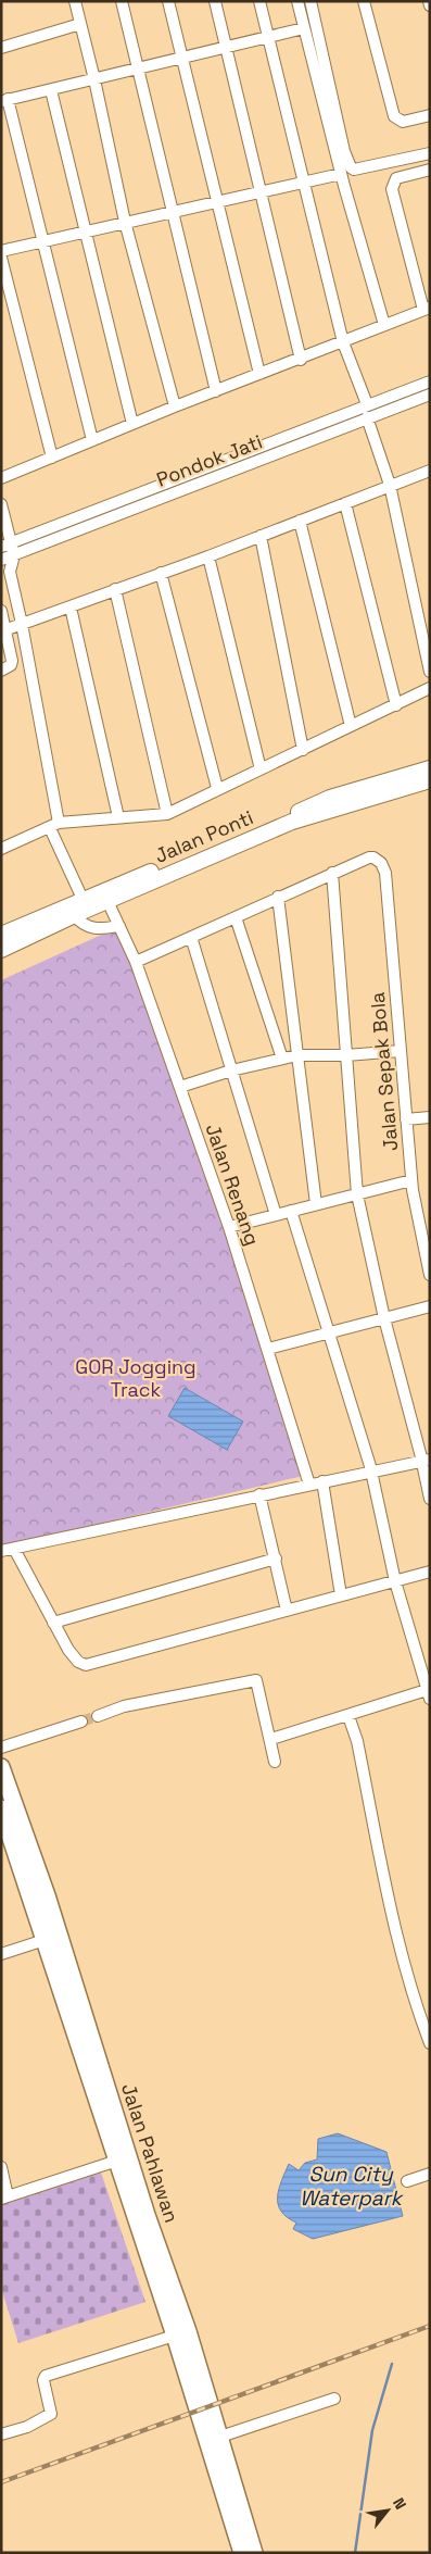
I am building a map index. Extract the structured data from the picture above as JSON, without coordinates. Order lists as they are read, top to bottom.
{
  "streets": {
    "main road": ["Jalan Ponti", "Jalan Pahlawan"],
    "street": ["Pondok Jati", "Jalan Sepak Bola", "Jalan Renang"]
  },
  "crossings": [
    ["Jalan Ponti", "Jalan Renang"]
  ],
  "water": ["Sun City Waterpark"],
  "parks": ["GOR Jogging Track"],
  "north": "top right"
}
